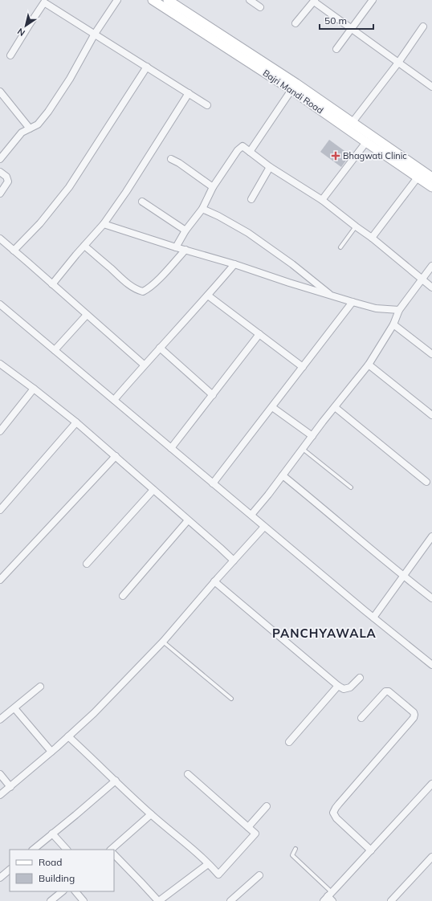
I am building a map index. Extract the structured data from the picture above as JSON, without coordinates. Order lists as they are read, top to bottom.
{
  "streets": {
    "street": ["Bajri Mandi Road"]
  },
  "districts": ["PANCHYAWALA"],
  "places": {
    "health": ["Bhagwati Clinic"]
  },
  "legend": ["Road", "Building"],
  "scale_bar": "50 m",
  "north": "bottom left"
}
